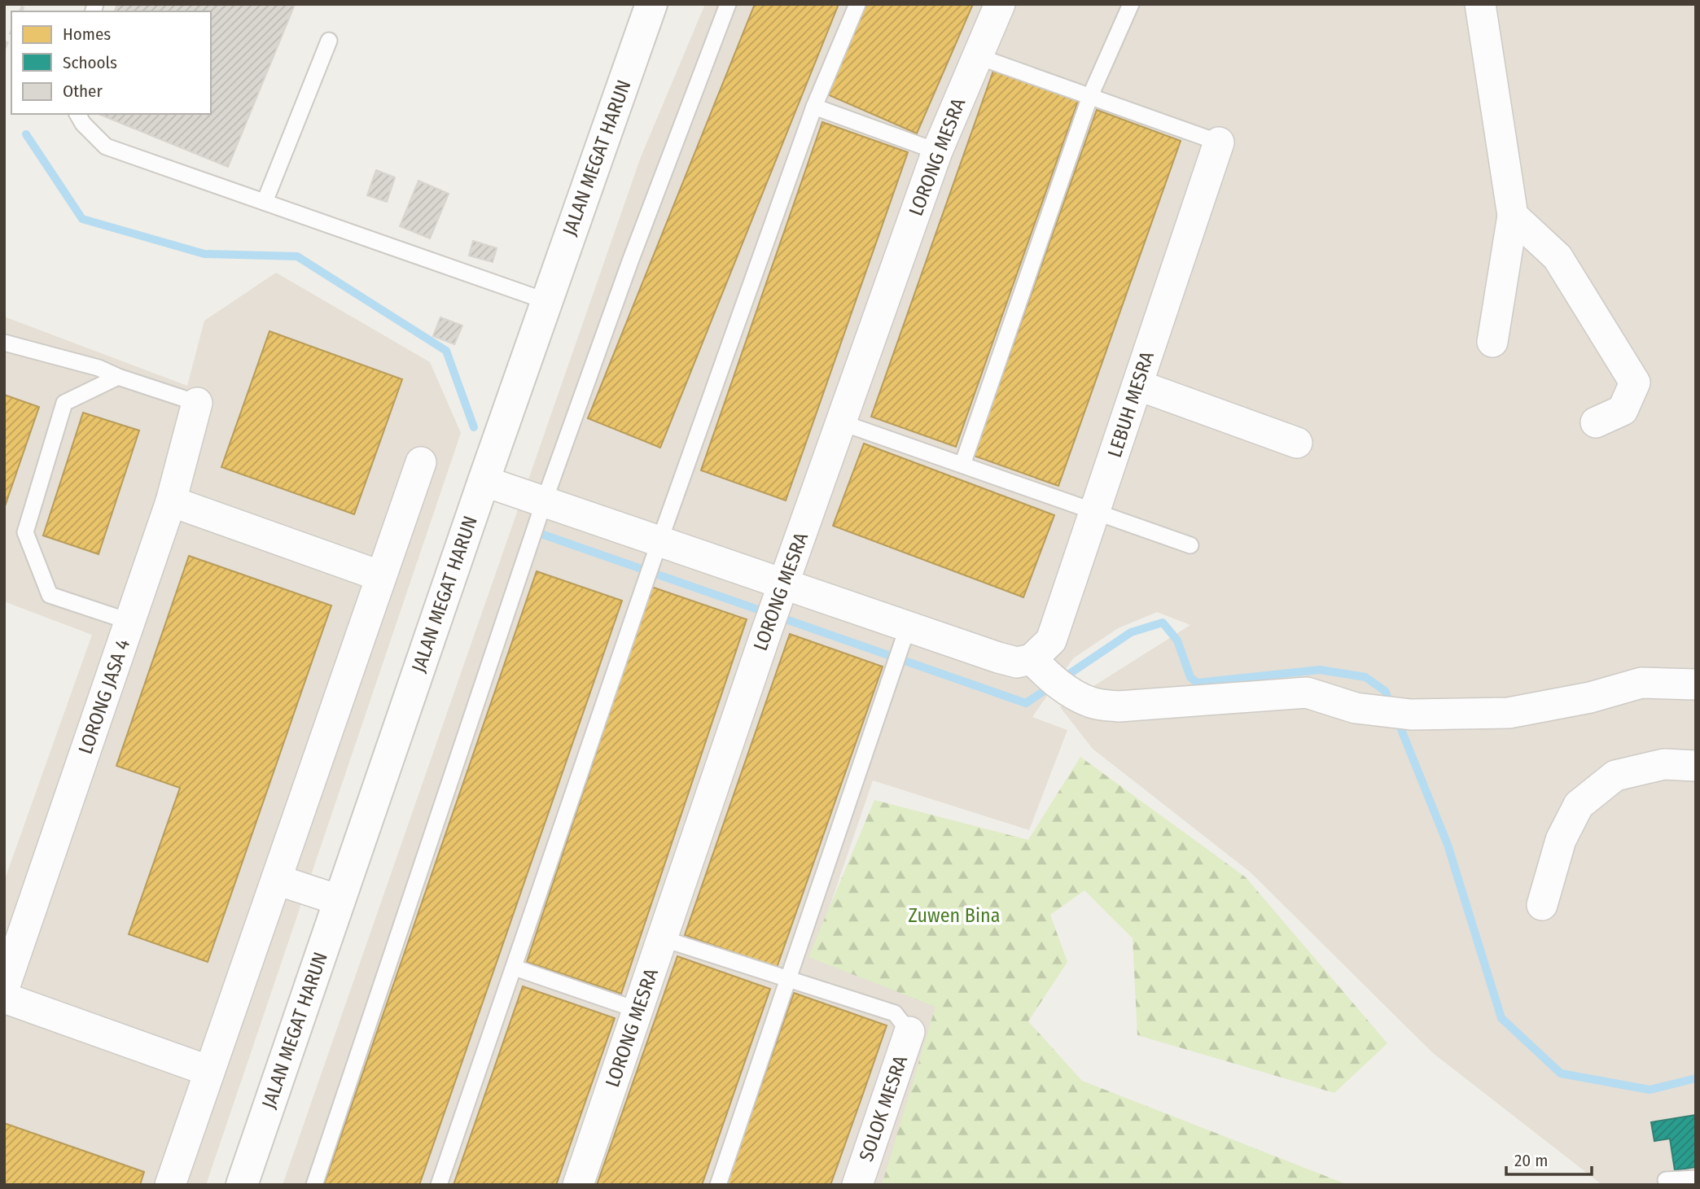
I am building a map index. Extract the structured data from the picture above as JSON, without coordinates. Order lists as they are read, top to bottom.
{
  "streets": {
    "street": [
      "LORONG MESRA",
      "JALAN MEGAT HARUN",
      "LEBUH MESRA",
      "LORONG JASA 4",
      "SOLOK MESRA"
    ]
  },
  "parks": ["Zuwen Bina"],
  "legend": ["Homes", "Schools", "Other"],
  "scale_bar": "20 m"
}
